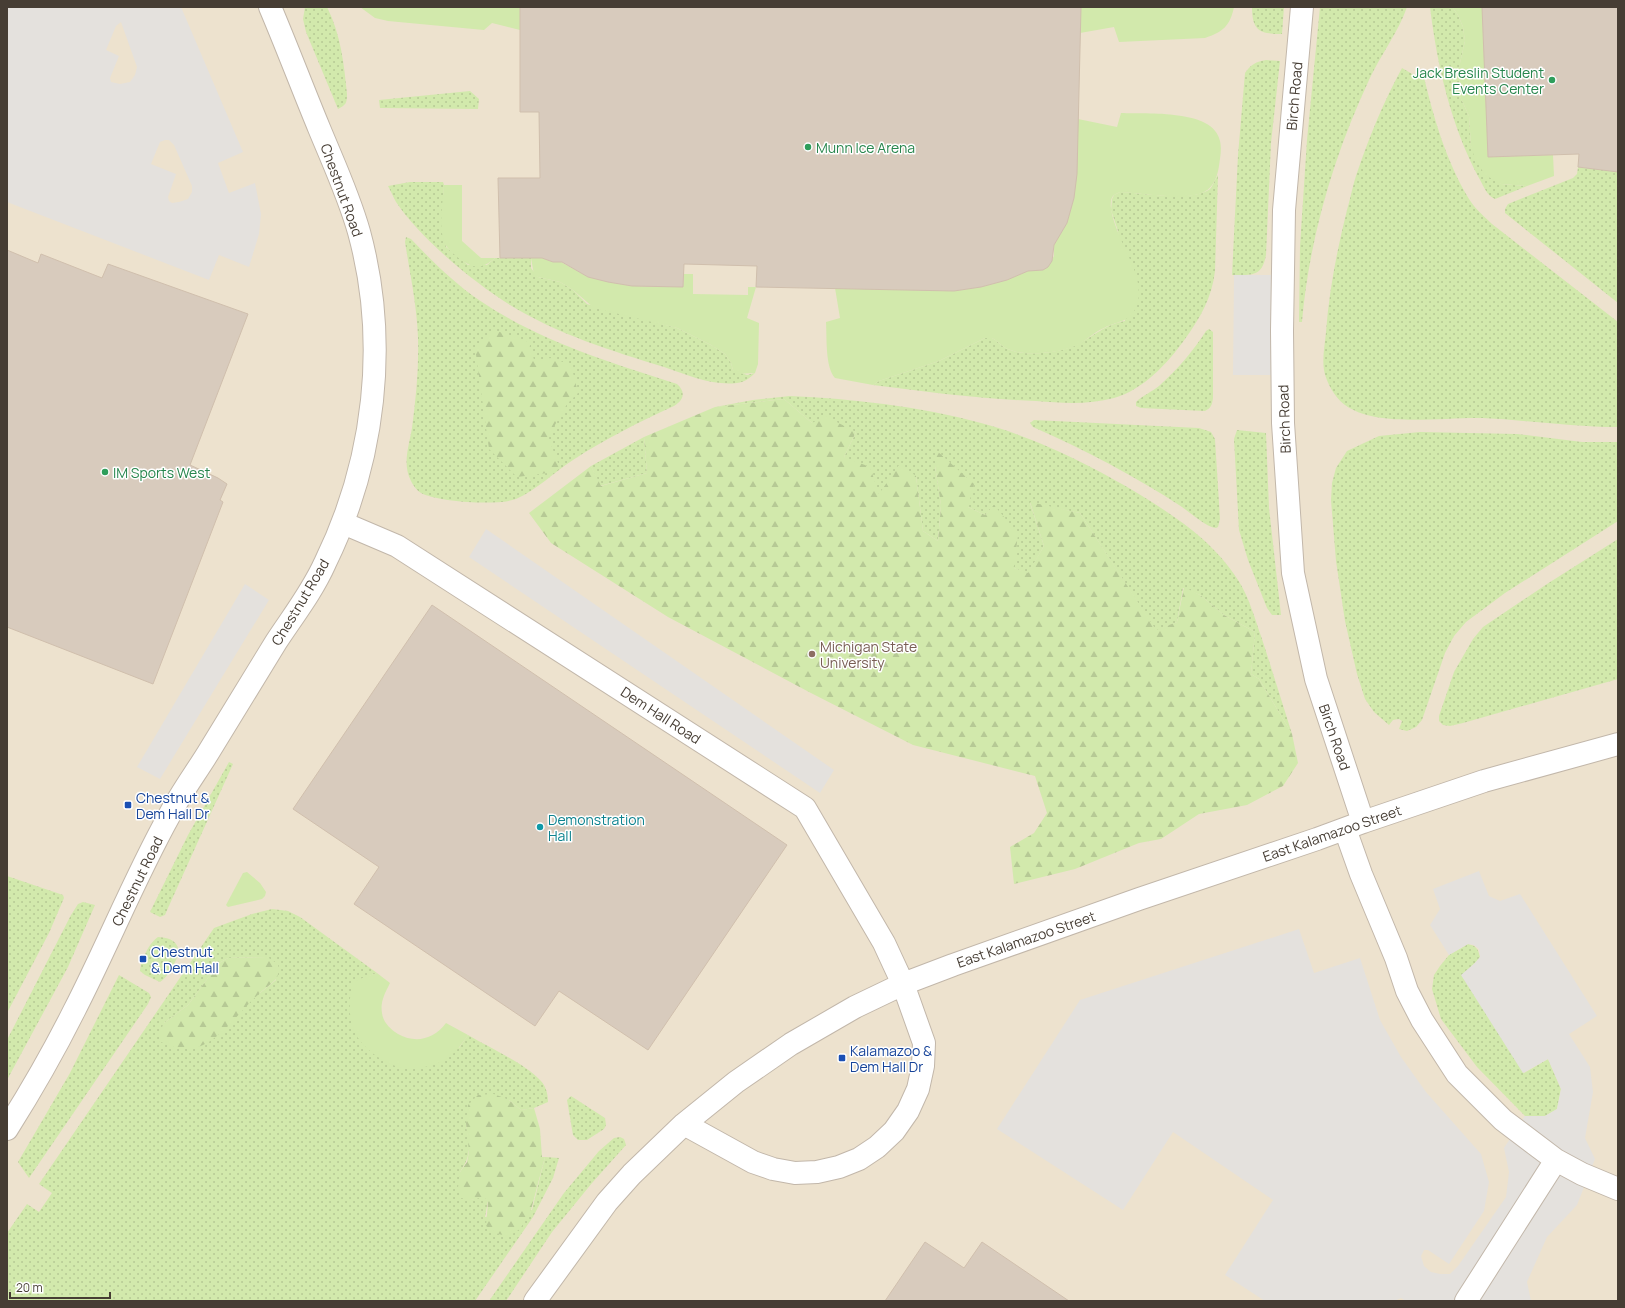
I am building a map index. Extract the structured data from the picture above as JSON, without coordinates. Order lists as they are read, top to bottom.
{
  "streets": {
    "street": [
      "Birch Road",
      "Chestnut Road",
      "Dem Hall Road",
      "East Kalamazoo Street"
    ]
  },
  "crossings": [
    ["Birch Road", "East Kalamazoo Street"],
    ["Chestnut Road", "Dem Hall Road"],
    ["Dem Hall Road", "East Kalamazoo Street"]
  ],
  "places": {
    "other": [
      "Jack Breslin Student Events Center",
      "Munn Ice Arena",
      "IM Sports West",
      "Michigan State University",
      "Demonstration Hall"
    ],
    "transit": ["Chestnut & Dem Hall Dr", "Chestnut & Dem Hall", "Kalamazoo & Dem Hall Dr"]
  },
  "scale_bar": "20 m"
}
